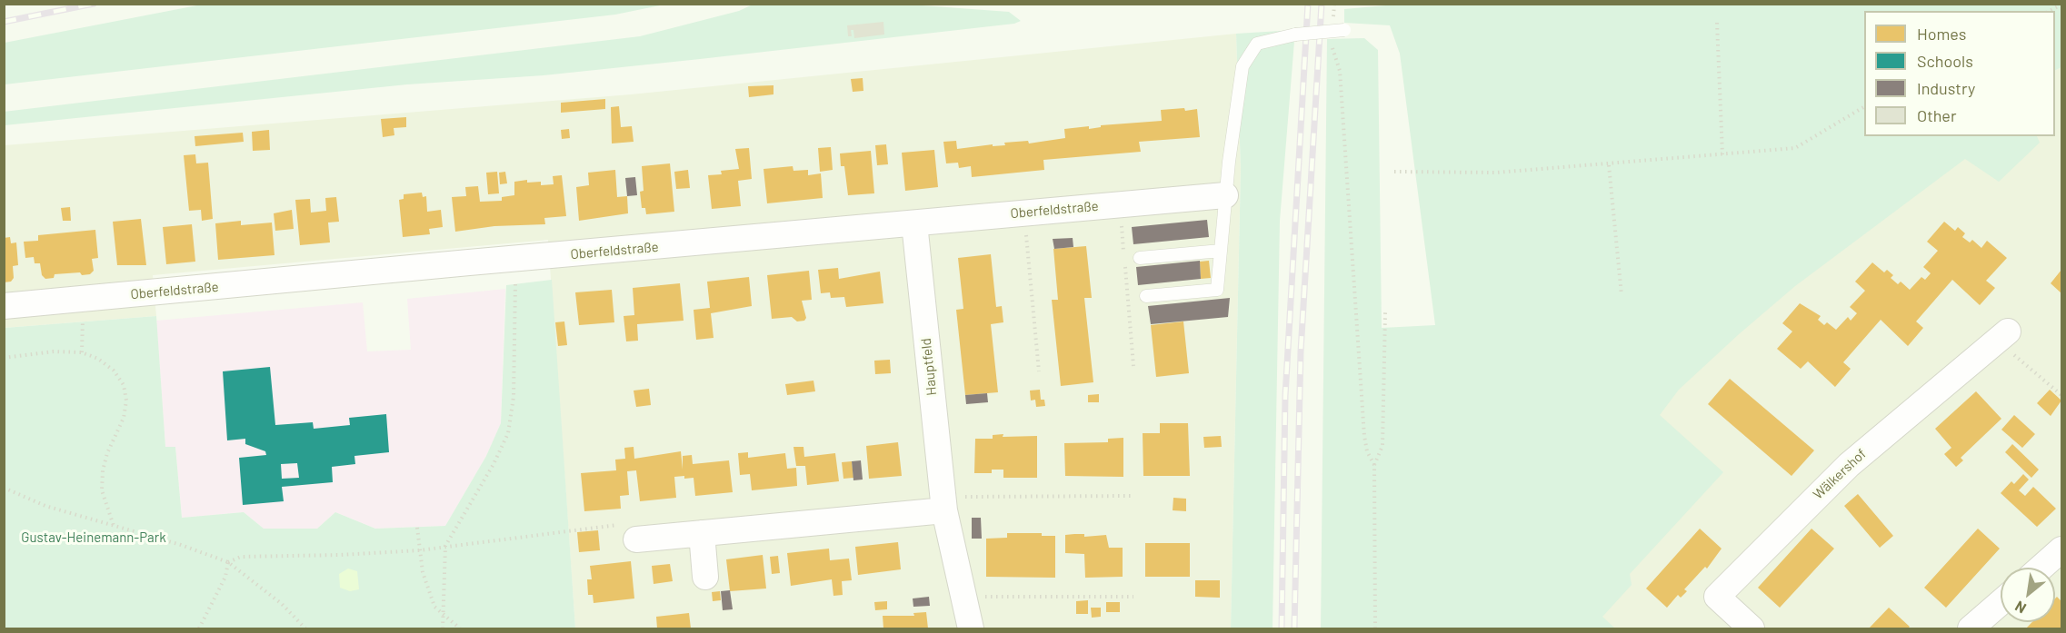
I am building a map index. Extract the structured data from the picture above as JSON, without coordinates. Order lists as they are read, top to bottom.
{
  "streets": {
    "street": ["Oberfeldstraße", "Hauptfeld", "Wälkershof"]
  },
  "crossings": [
    ["Oberfeldstraße", "Hauptfeld"]
  ],
  "parks": ["Gustav-Heinemann-Park"],
  "legend": [
    "Homes",
    "Schools",
    "Industry",
    "Other"
  ],
  "north": "bottom left"
}
